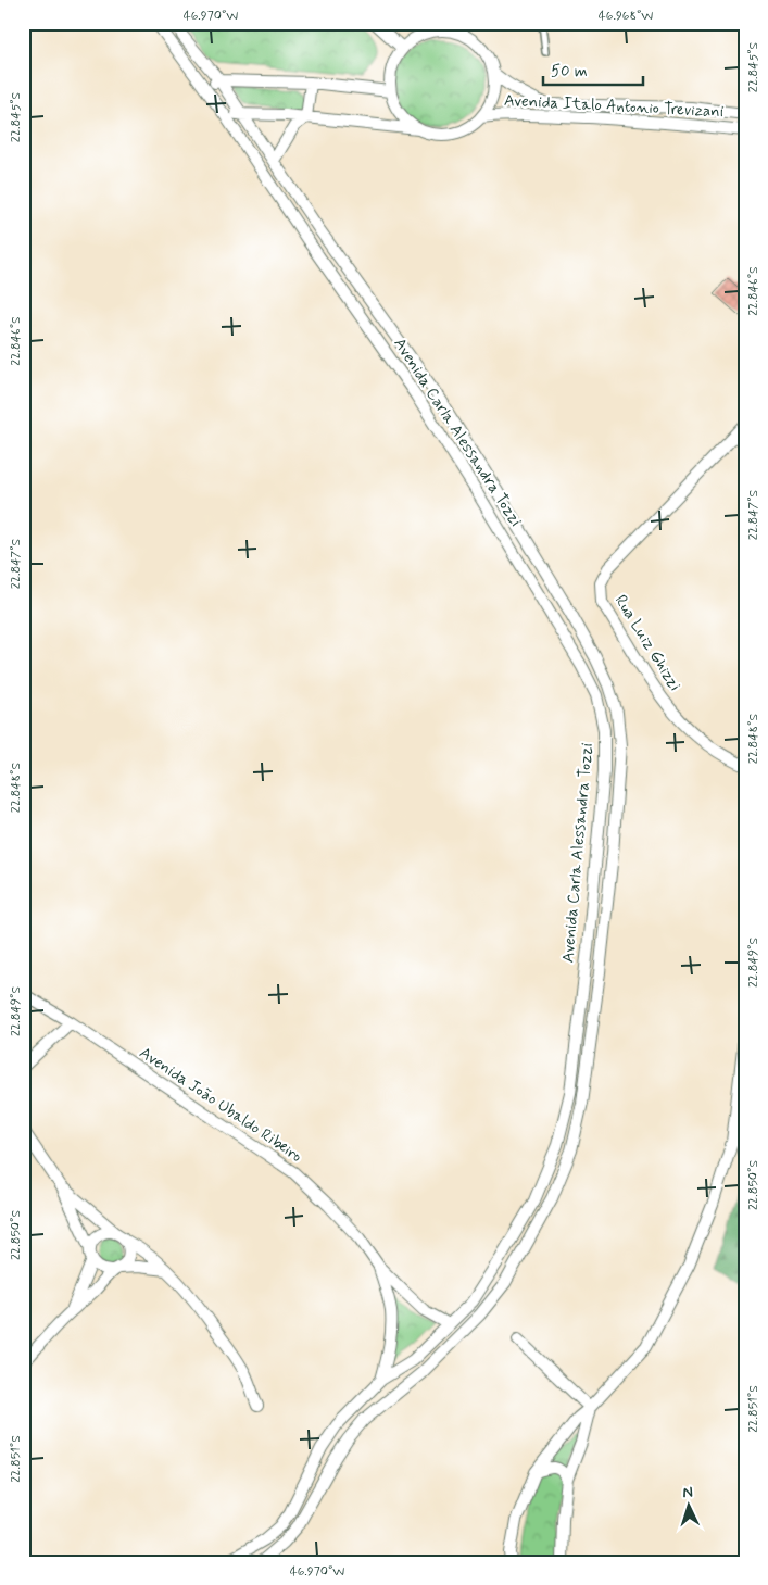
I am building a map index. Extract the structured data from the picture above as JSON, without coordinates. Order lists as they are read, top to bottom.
{
  "streets": {
    "street": [
      "Avenida Italo Antonio Trevizani",
      "Avenida Carla Alessandra Tozzi",
      "Rua Luiz Ghizzi",
      "Avenida João Ubaldo Ribeiro"
    ]
  },
  "crossings": [
    ["Avenida Carla Alessandra Tozzi", "Avenida João Ubaldo Ribeiro"]
  ],
  "scale_bar": "50 m",
  "north": "top",
  "coordinates": [
    "46.970°W",
    "46.968°W",
    "22.845°S",
    "22.846°S",
    "22.847°S",
    "22.848°S",
    "22.849°S",
    "22.850°S",
    "22.851°S"
  ]
}
